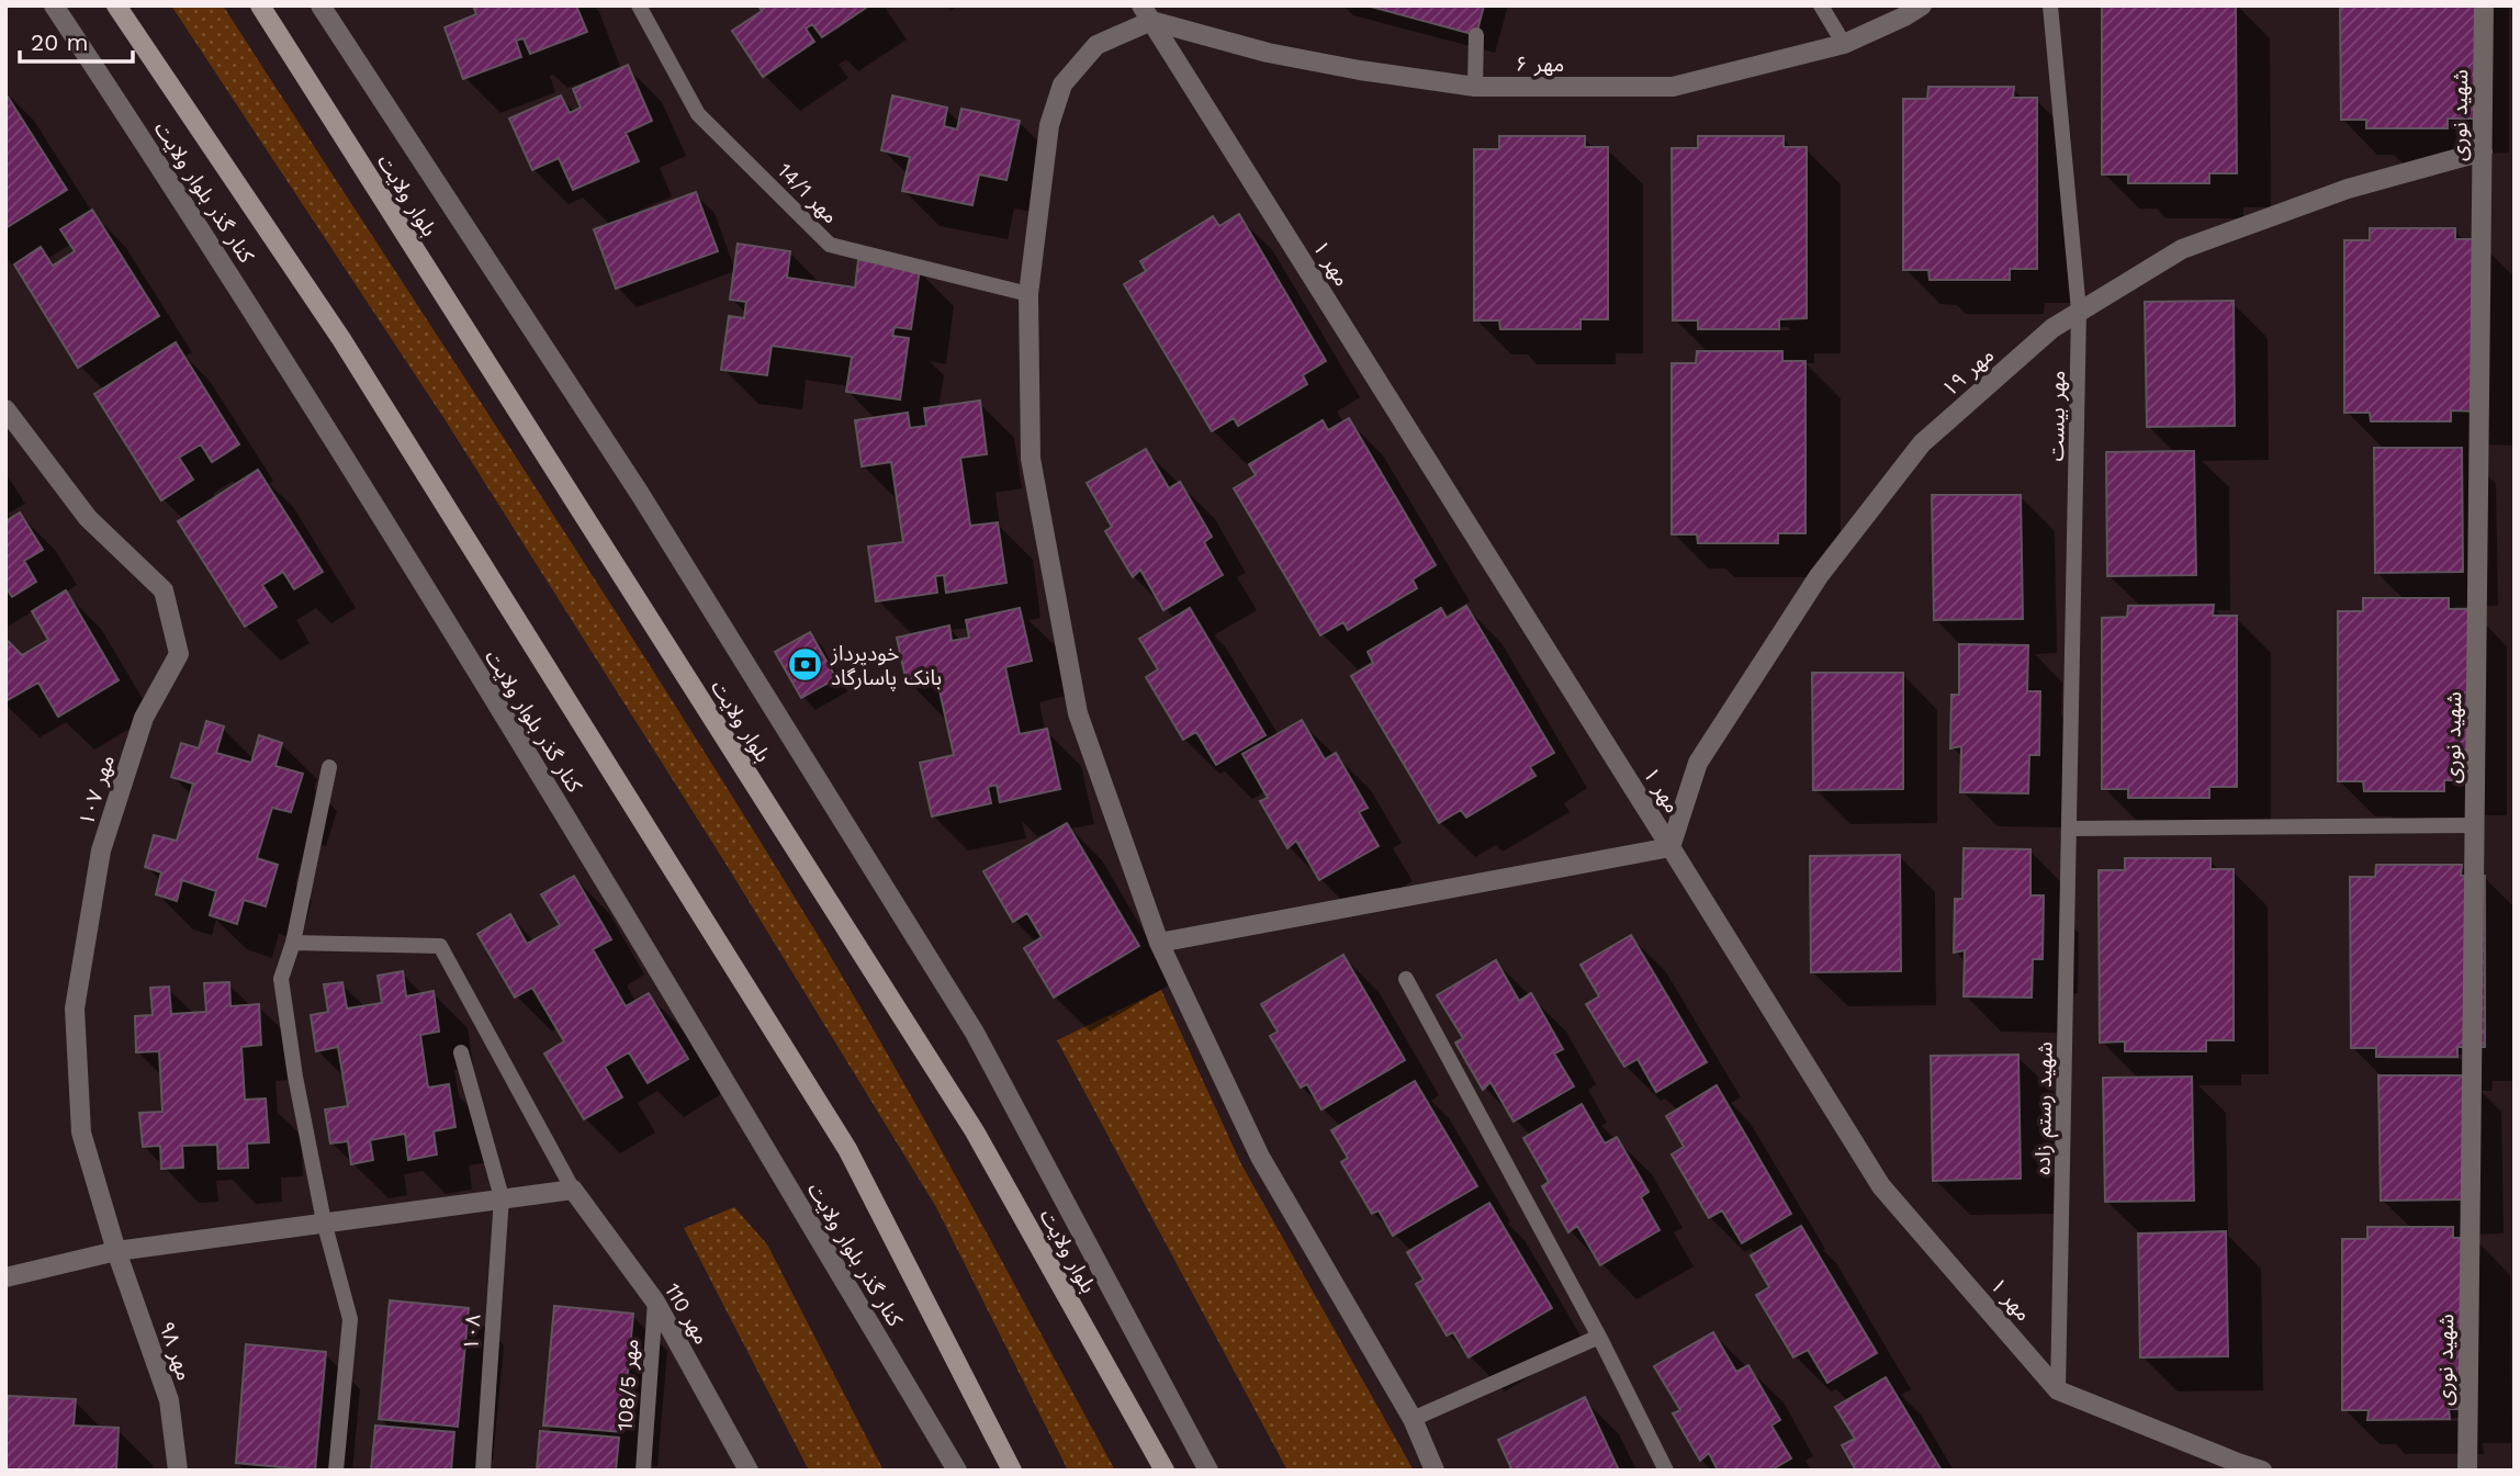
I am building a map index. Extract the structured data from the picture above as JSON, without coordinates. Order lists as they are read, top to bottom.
{
  "streets": {
    "main road": ["بلوار ولایت"],
    "street": [
      "مهر ۶",
      "شهید نوری",
      "کنار گذر بلوار ولایت",
      "مهر ۱",
      "مهر ۱۹",
      "مهر ۱۰۷",
      "مهر 110",
      "مهر ۹۸"
    ],
    "lane": [
      "مهر 14/1",
      "مهر بیست",
      "شهید رستم زاده",
      "۱۰۸",
      "مهر 108/5"
    ]
  },
  "crossings": [
    ["مهر ۶", "مهر ۱"],
    ["شهید نوری", "مهر ۱۹"],
    ["مهر ۱", "مهر ۱۹"],
    ["مهر ۱", "شهید رستم زاده"],
    ["مهر ۱۹", "مهر بیست"],
    ["مهر بیست", "شهید رستم زاده"],
    ["مهر ۱۰۷", "مهر ۹۸"],
    ["مهر 110", "مهر 108/5"]
  ],
  "places": {
    "bank": ["خودپرداز بانک پاسارگاد"]
  },
  "scale_bar": "20 m"
}
